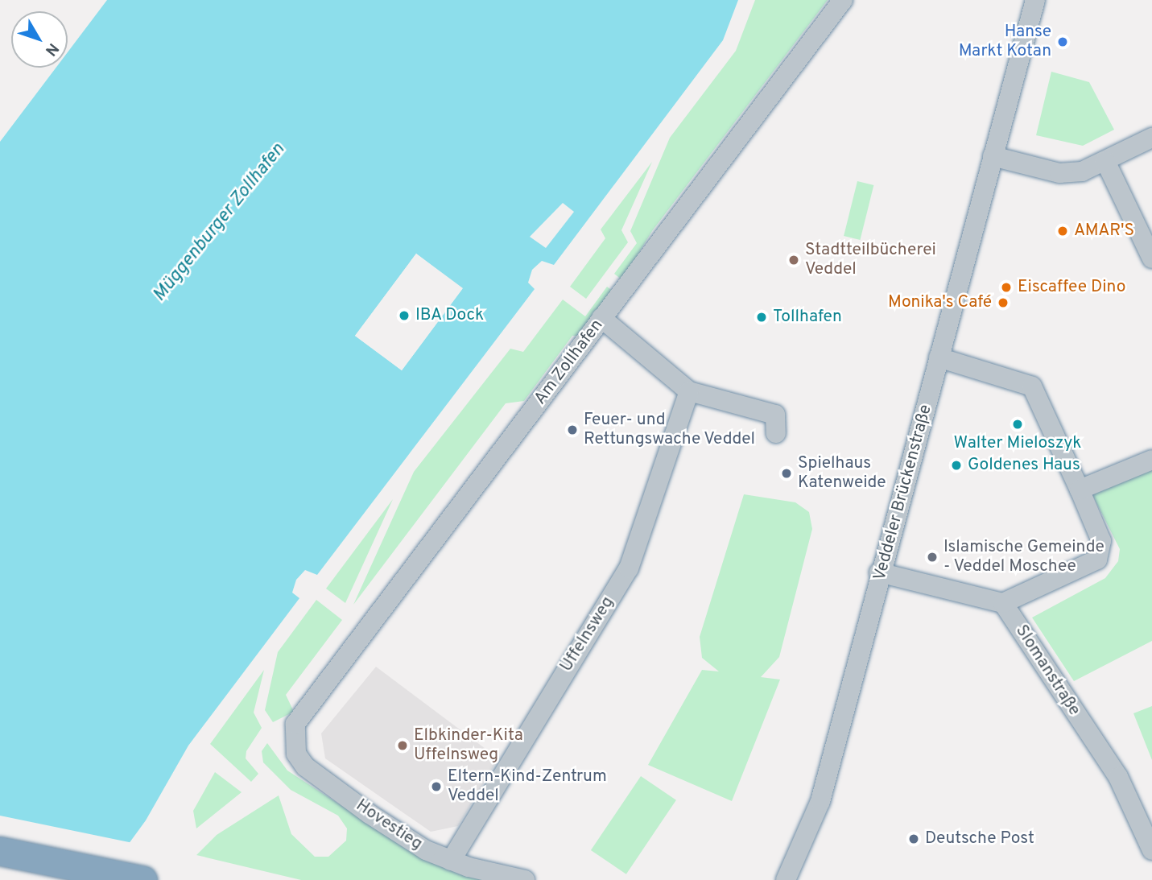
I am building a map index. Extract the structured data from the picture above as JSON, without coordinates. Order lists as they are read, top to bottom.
{
  "streets": {
    "street": [
      "Am Zollhafen",
      "Veddeler Brückenstraße",
      "Uffelnsweg",
      "Slomanstraße",
      "Hovestieg"
    ]
  },
  "crossings": [
    ["Am Zollhafen", "Hovestieg"],
    ["Uffelnsweg", "Hovestieg"]
  ],
  "water": ["Müggenburger Zollhafen"],
  "places": [
    "Hanse Markt Kotan",
    "AMAR'S",
    "Stadtteilbücherei Veddel",
    "Eiscaffee Dino",
    "Monika's Café",
    "IBA Dock",
    "Tollhafen",
    "Walter Mieloszyk",
    "Feuer- und Rettungswache Veddel",
    "Goldenes Haus",
    "Spielhaus Katenweide",
    "Islamische Gemeinde - Veddel Moschee",
    "Elbkinder-Kita Uffelnsweg",
    "Eltern-Kind-Zentrum Veddel",
    "Deutsche Post"
  ],
  "north": "bottom right"
}
